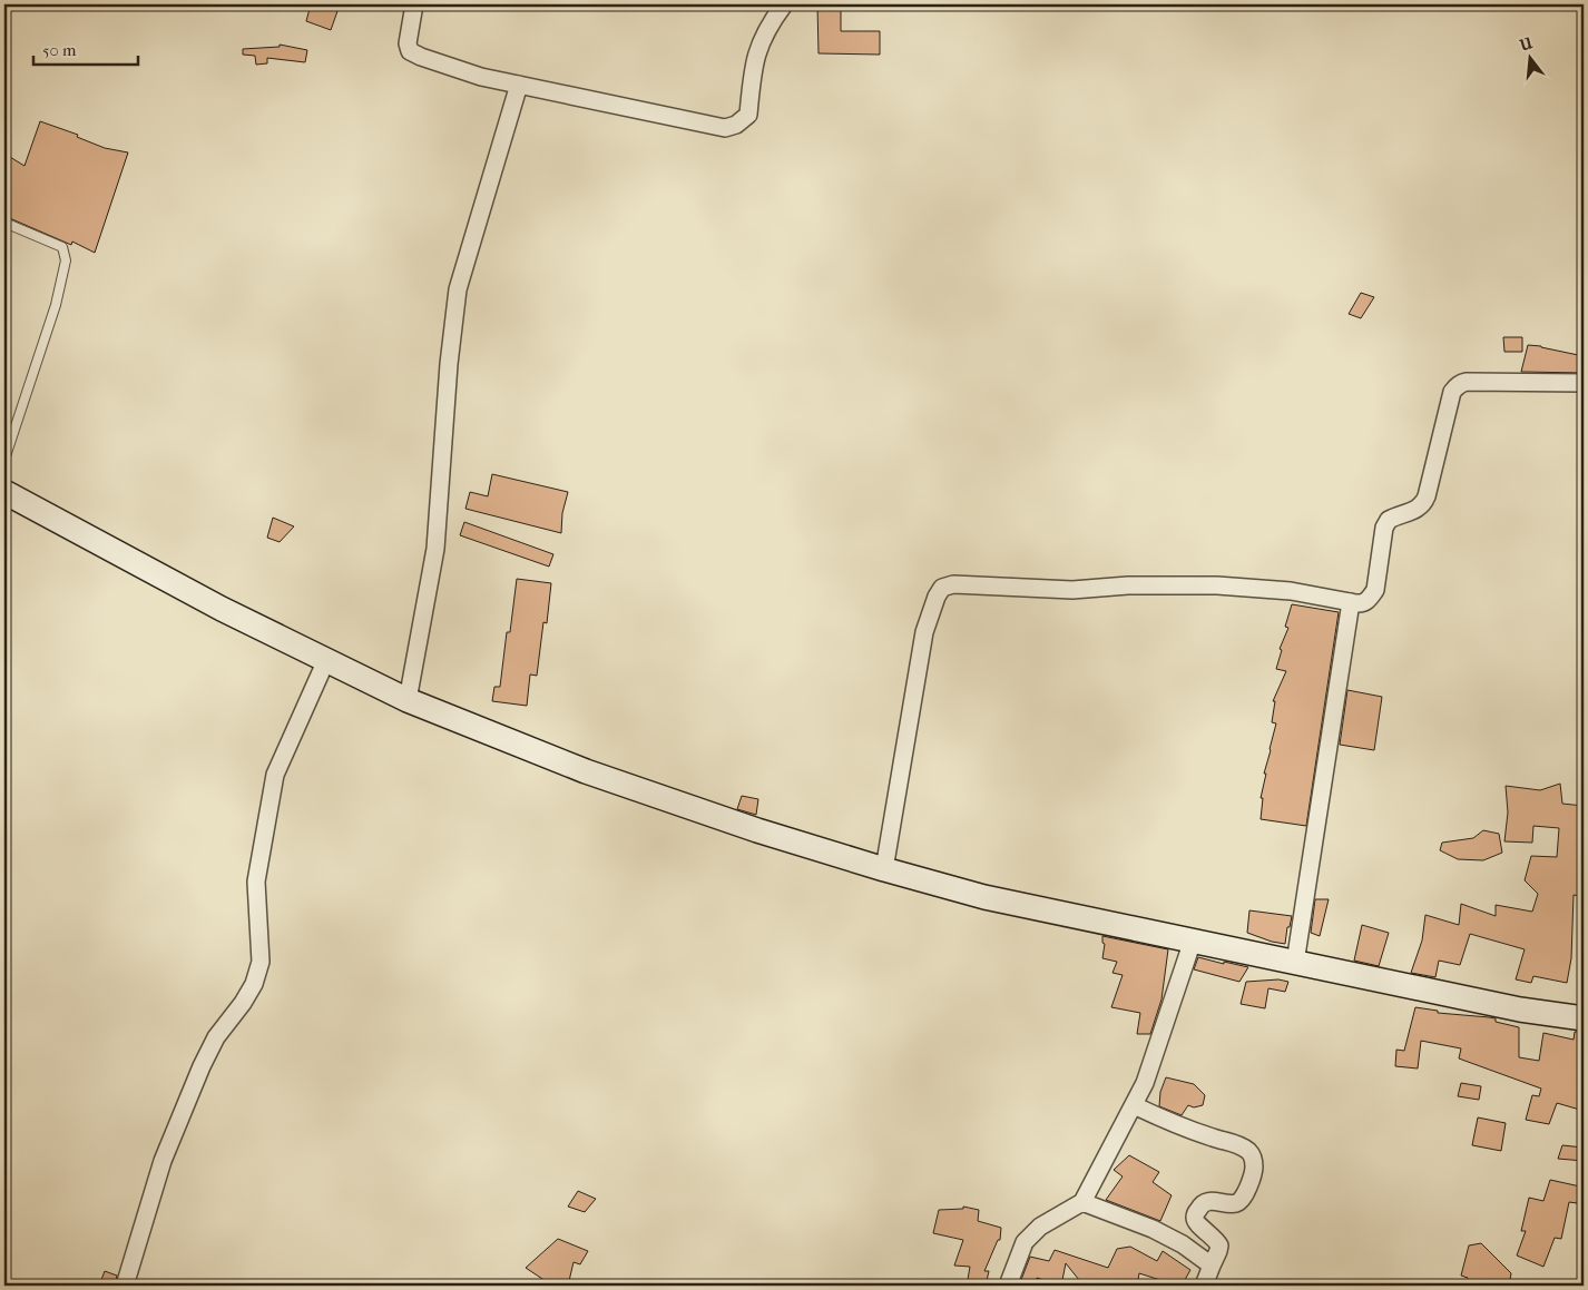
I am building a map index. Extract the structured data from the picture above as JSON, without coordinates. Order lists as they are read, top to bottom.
{
  "scale_bar": "50 m",
  "north": "top"
}
